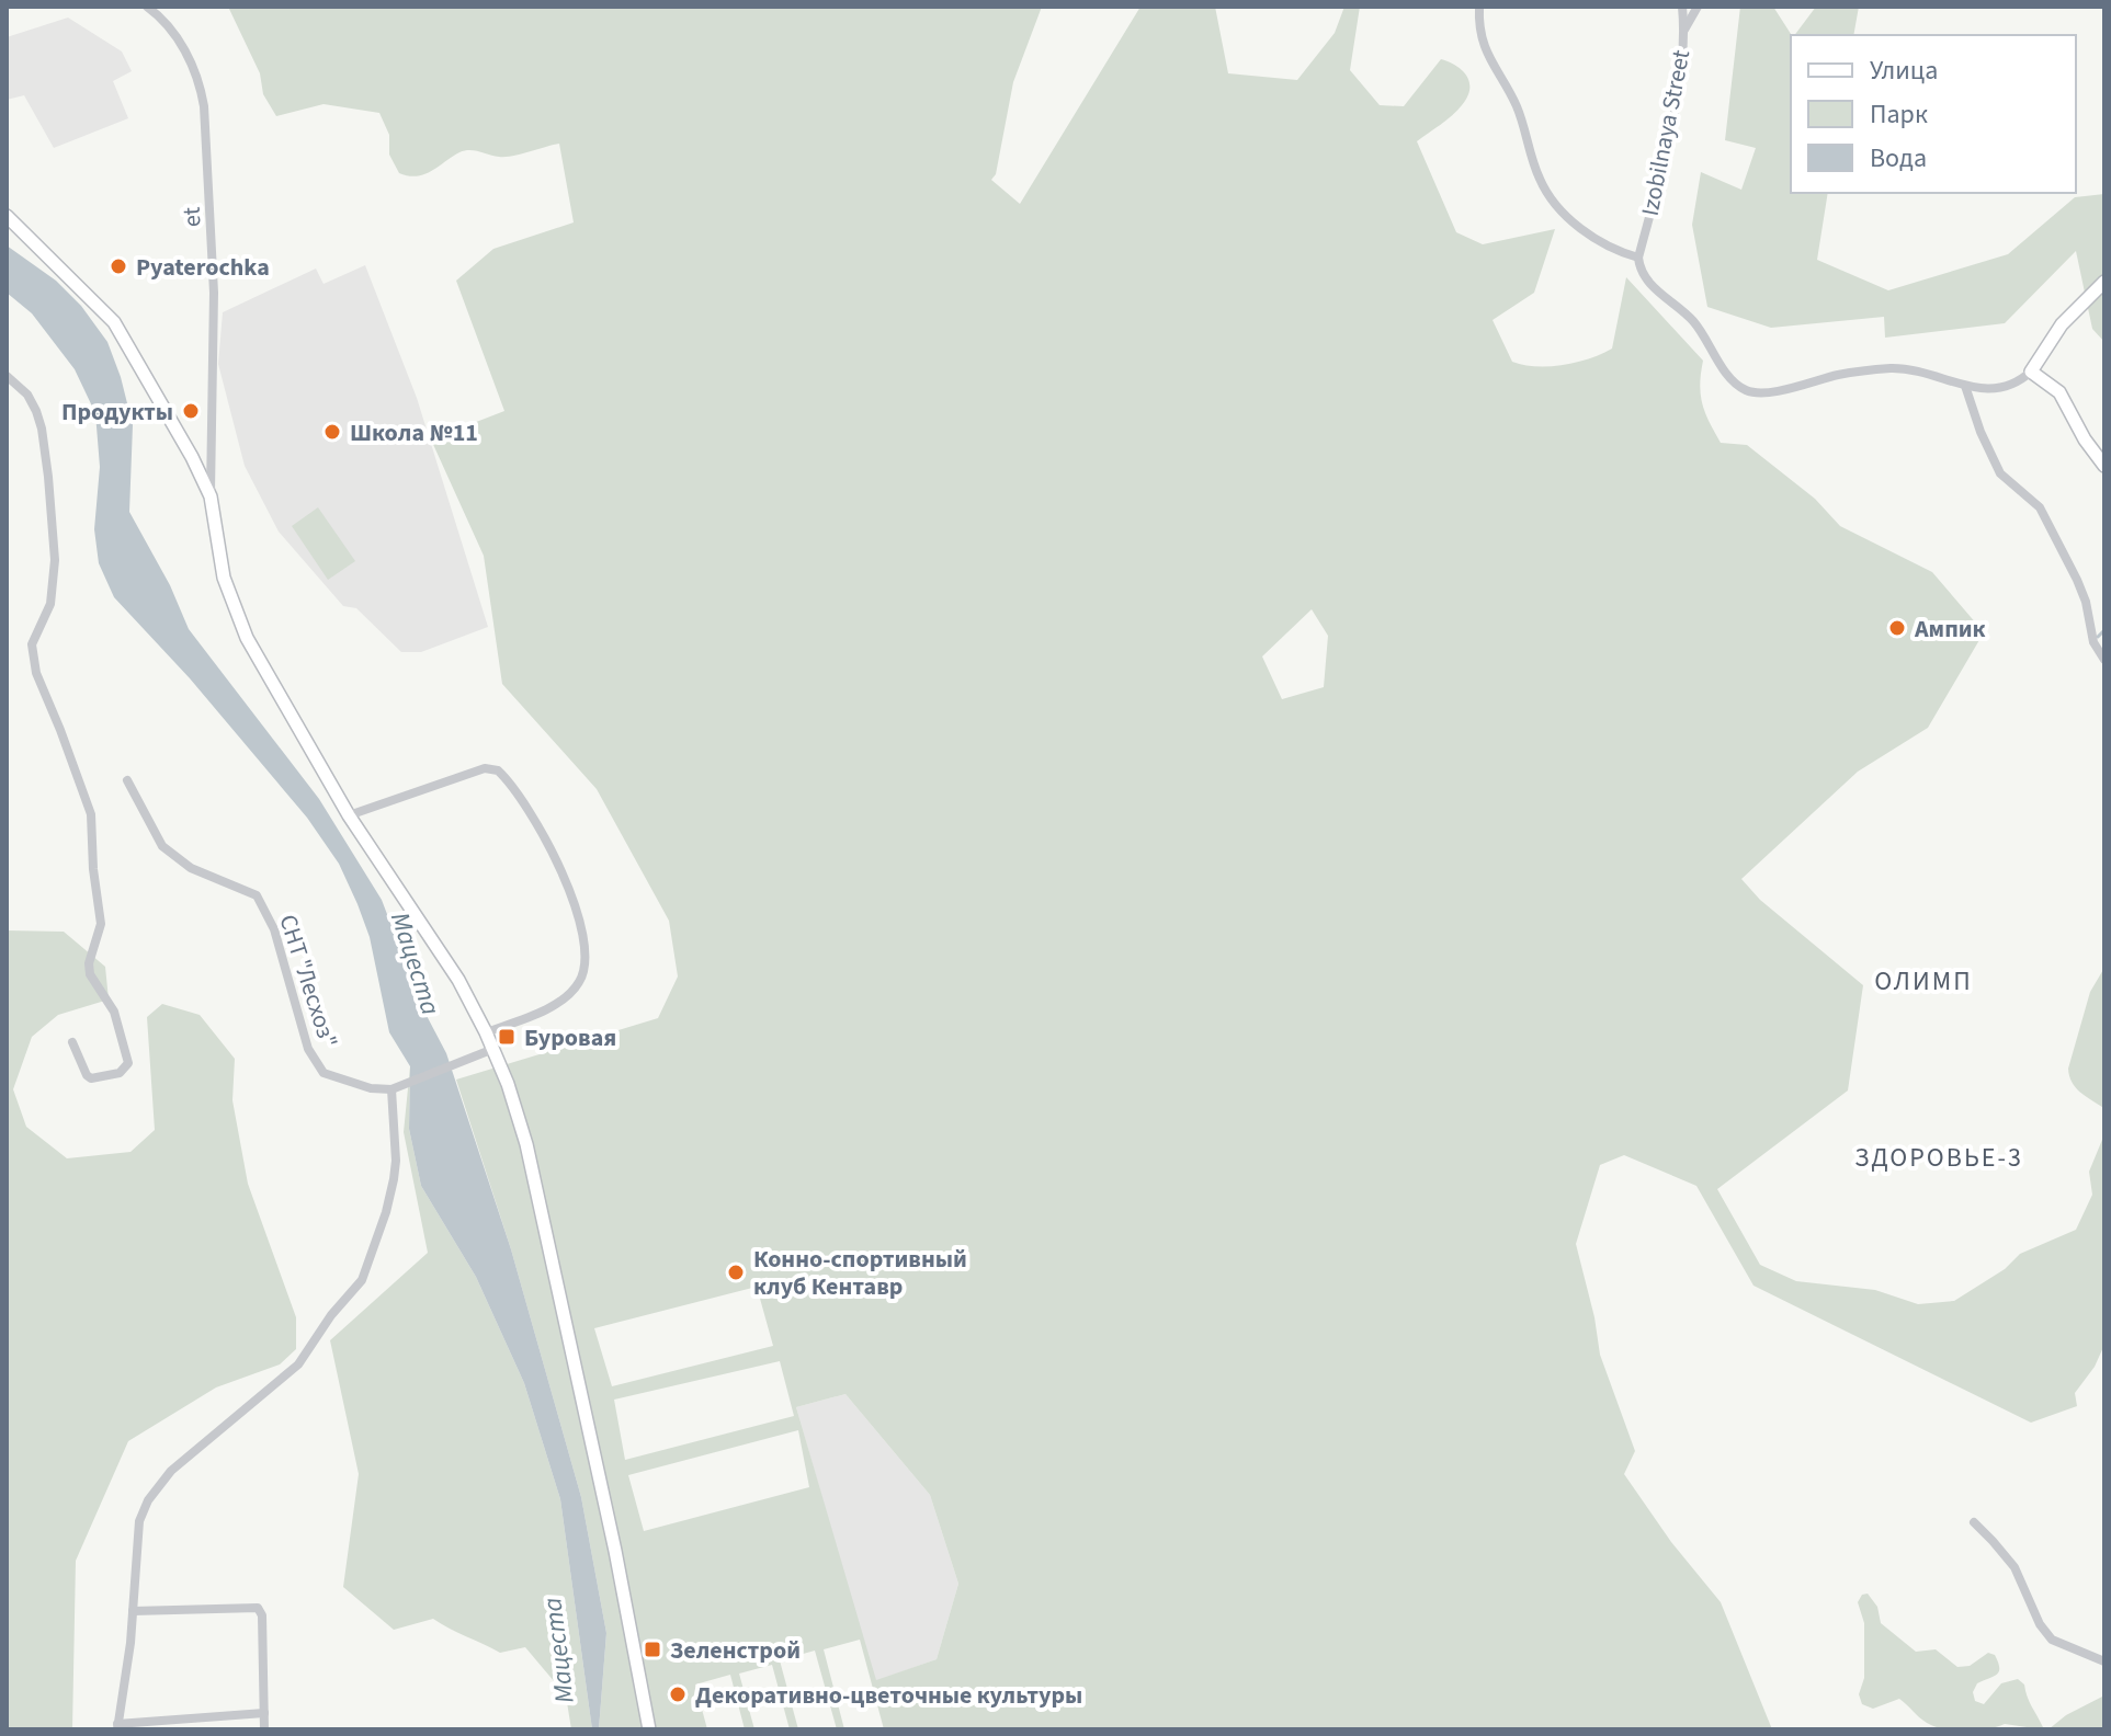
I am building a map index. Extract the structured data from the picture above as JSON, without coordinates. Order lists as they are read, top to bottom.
{
  "streets": {
    "street": ["Izobilnaya Street", "et", "СНТ \"Лесхоз\""]
  },
  "districts": ["ОЛИМП", "ЗДОРОВЬЕ-3"],
  "water": ["Мацеста"],
  "places": {
    "other": [
      "Pyaterochka",
      "Продукты",
      "Школа №11",
      "Ампик",
      "Конно-спортивный клуб Кентавр",
      "Декоративно-цветочные культуры"
    ],
    "transit": ["Буровая", "Зеленстрой"]
  },
  "legend": ["Улица", "Парк", "Вода"]
}
